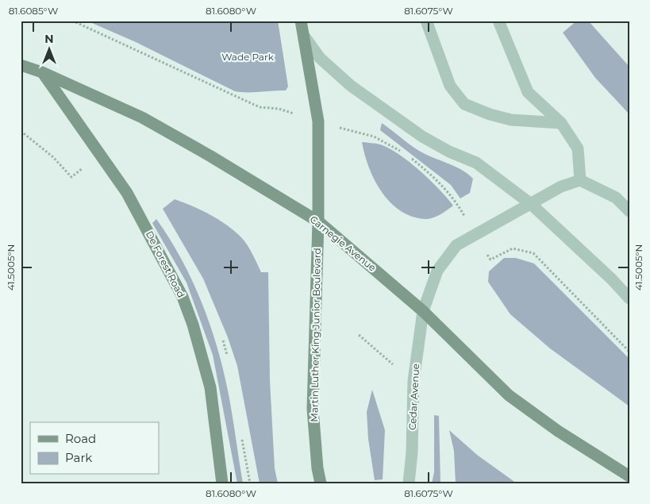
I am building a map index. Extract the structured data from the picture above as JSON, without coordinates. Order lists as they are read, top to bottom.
{
  "streets": {
    "main road": ["Carnegie Avenue", "De Forest Road", "Martin Luther King Junior Boulevard"],
    "street": ["Cedar Avenue"]
  },
  "crossings": [
    ["Carnegie Avenue", "De Forest Road"],
    ["Carnegie Avenue", "Martin Luther King Junior Boulevard"],
    ["Carnegie Avenue", "Cedar Avenue"]
  ],
  "parks": ["Wade Park"],
  "legend": ["Road", "Park"],
  "north": "top",
  "coordinates": [
    "81.6085°W",
    "81.6080°W",
    "81.6075°W",
    "41.5005°N"
  ]
}
